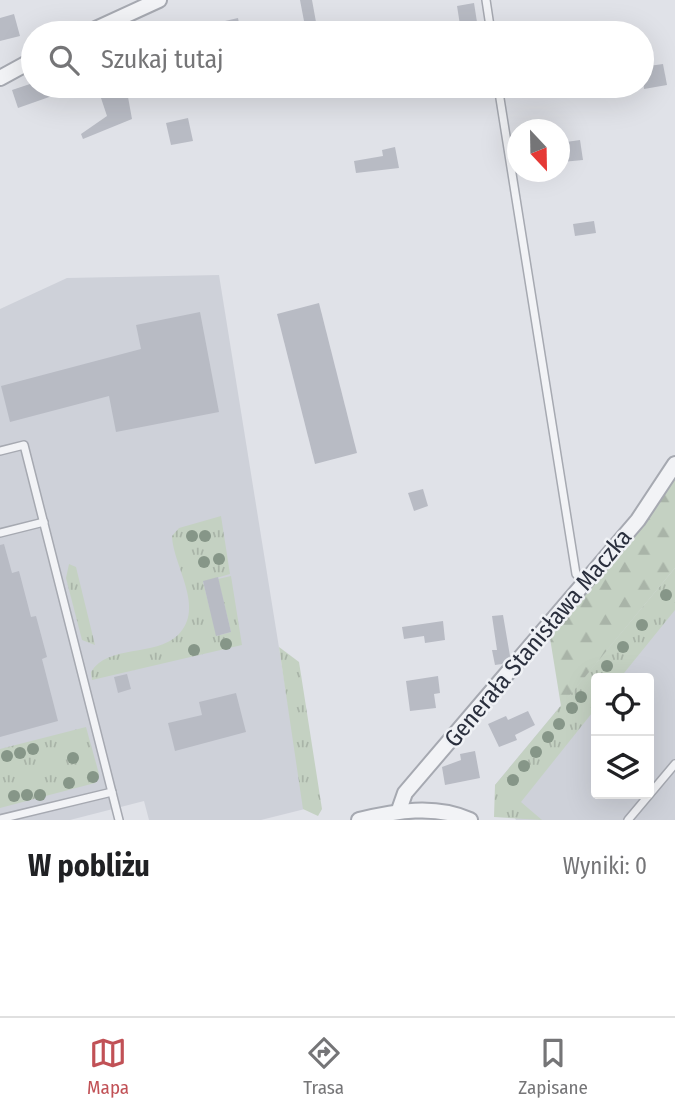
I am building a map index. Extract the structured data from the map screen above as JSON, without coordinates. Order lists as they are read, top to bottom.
{
  "streets": {
    "street": ["Generała Stanisława Maczka"]
  },
  "north": "bottom",
  "page": {
    "search": "Szukaj tutaj",
    "heading": ["W pobliżu", "Wyniki: 0"],
    "nav": ["Mapa", "Trasa", "Zapisane"]
  }
}
